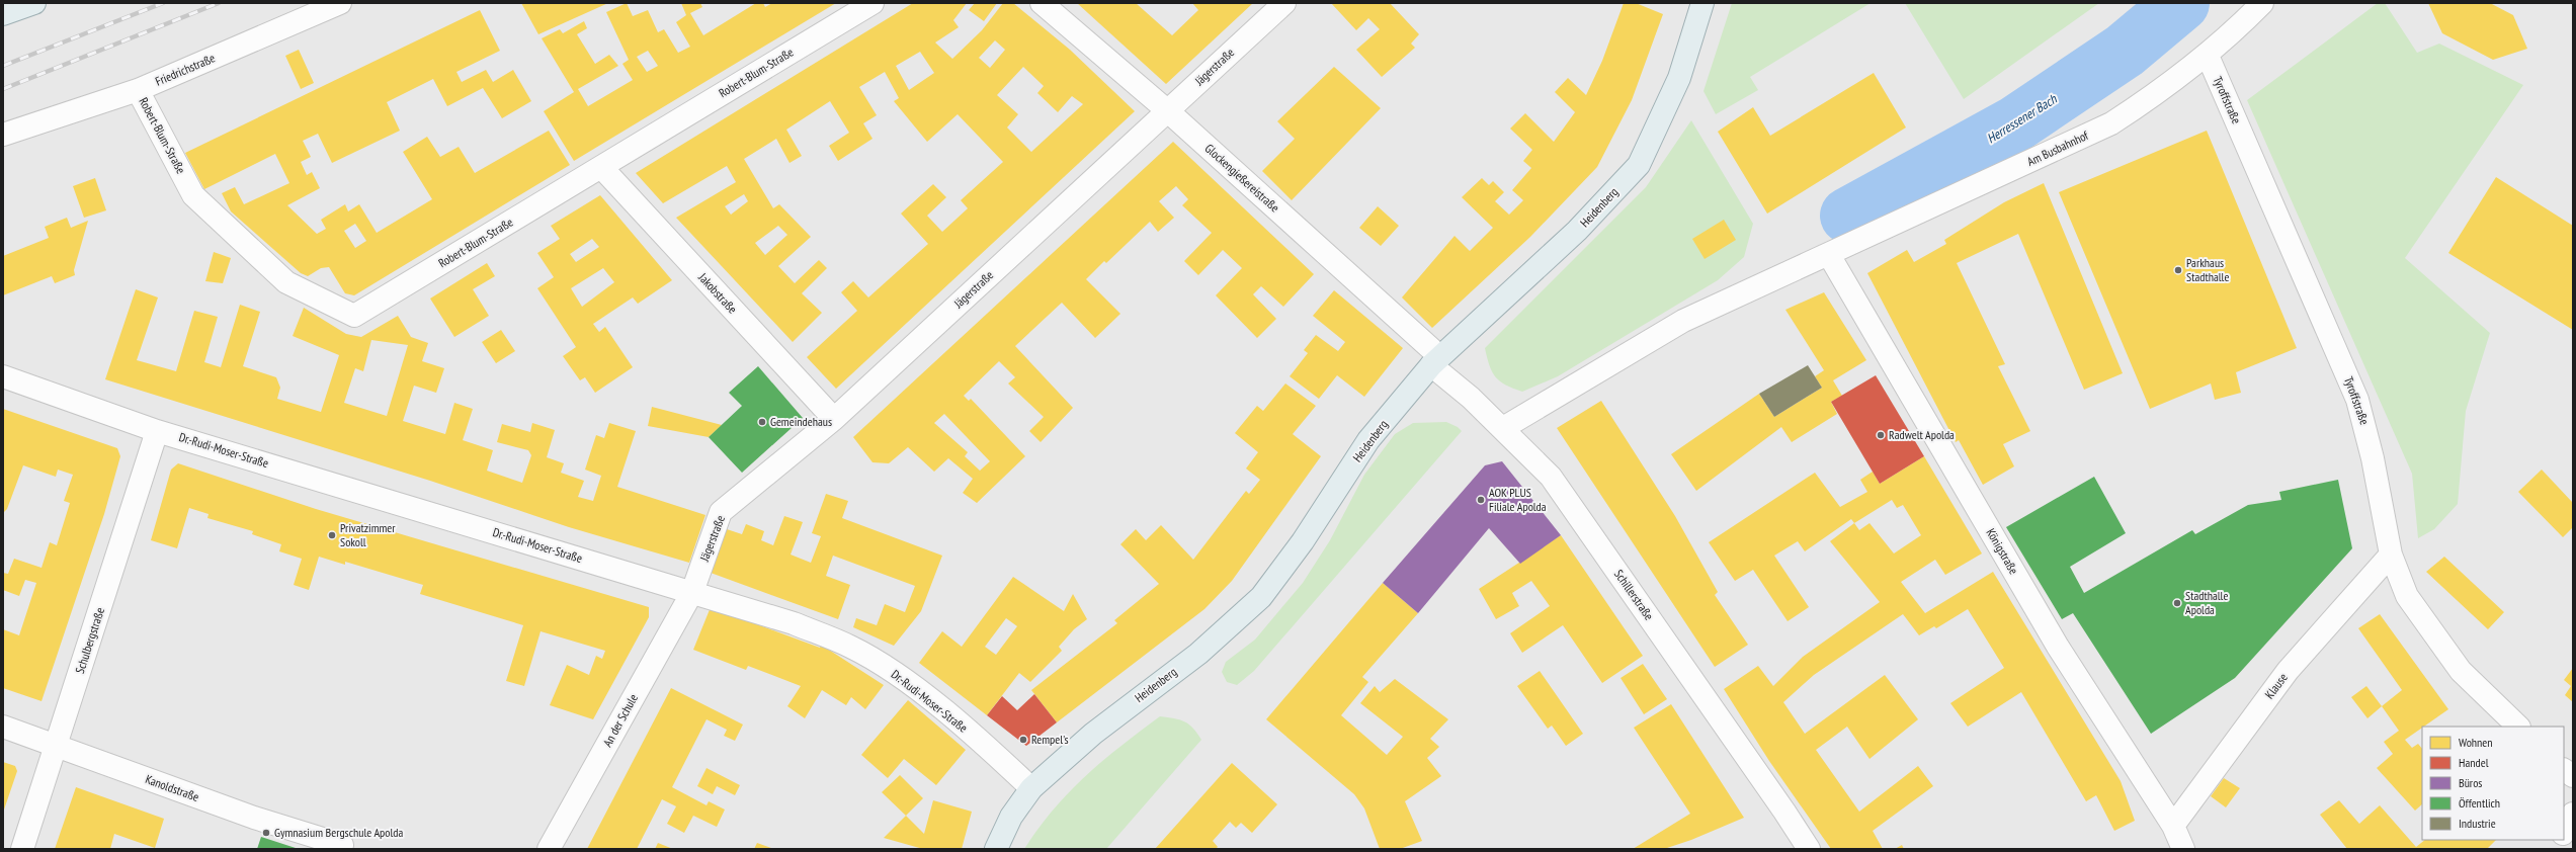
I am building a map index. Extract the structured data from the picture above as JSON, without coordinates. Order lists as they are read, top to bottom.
{
  "streets": {
    "main road": ["Heidenberg"],
    "street": [
      "Jägerstraße",
      "Friedrichstraße",
      "Robert-Blum-Straße",
      "Tyroffstraße",
      "Am Busbahnhof",
      "Glockengießereistraße",
      "Jakobstraße",
      "Dr.-Rudi-Moser-Straße",
      "Königstraße",
      "Schillerstraße",
      "Schulbergstraße",
      "Klause",
      "An der Schule",
      "Kanoldstraße"
    ]
  },
  "crossings": [
    ["Jägerstraße", "Glockengießereistraße"],
    ["Jägerstraße", "Jakobstraße"],
    ["Jägerstraße", "Dr.-Rudi-Moser-Straße"],
    ["Jägerstraße", "An der Schule"],
    ["Friedrichstraße", "Robert-Blum-Straße"],
    ["Robert-Blum-Straße", "Jakobstraße"],
    ["Tyroffstraße", "Am Busbahnhof"],
    ["Tyroffstraße", "Klause"],
    ["Am Busbahnhof", "Königstraße"],
    ["Glockengießereistraße", "Heidenberg"],
    ["Glockengießereistraße", "Schillerstraße"],
    ["Heidenberg", "Dr.-Rudi-Moser-Straße"],
    ["Heidenberg", "Schillerstraße"],
    ["Dr.-Rudi-Moser-Straße", "Schulbergstraße"],
    ["Dr.-Rudi-Moser-Straße", "An der Schule"],
    ["Königstraße", "Klause"],
    ["Schulbergstraße", "Kanoldstraße"]
  ],
  "water": ["Herressener Bach"],
  "places": [
    "Parkhaus Stadthalle",
    "Gemeindehaus",
    "Radwelt Apolda",
    "AOK PLUS Filiale Apolda",
    "Privatzimmer Sokoll",
    "Stadthalle Apolda",
    "Rempel's",
    "Gymnasium Bergschule Apolda"
  ],
  "legend": [
    "Wohnen",
    "Handel",
    "Büros",
    "Öffentlich",
    "Industrie"
  ]
}
